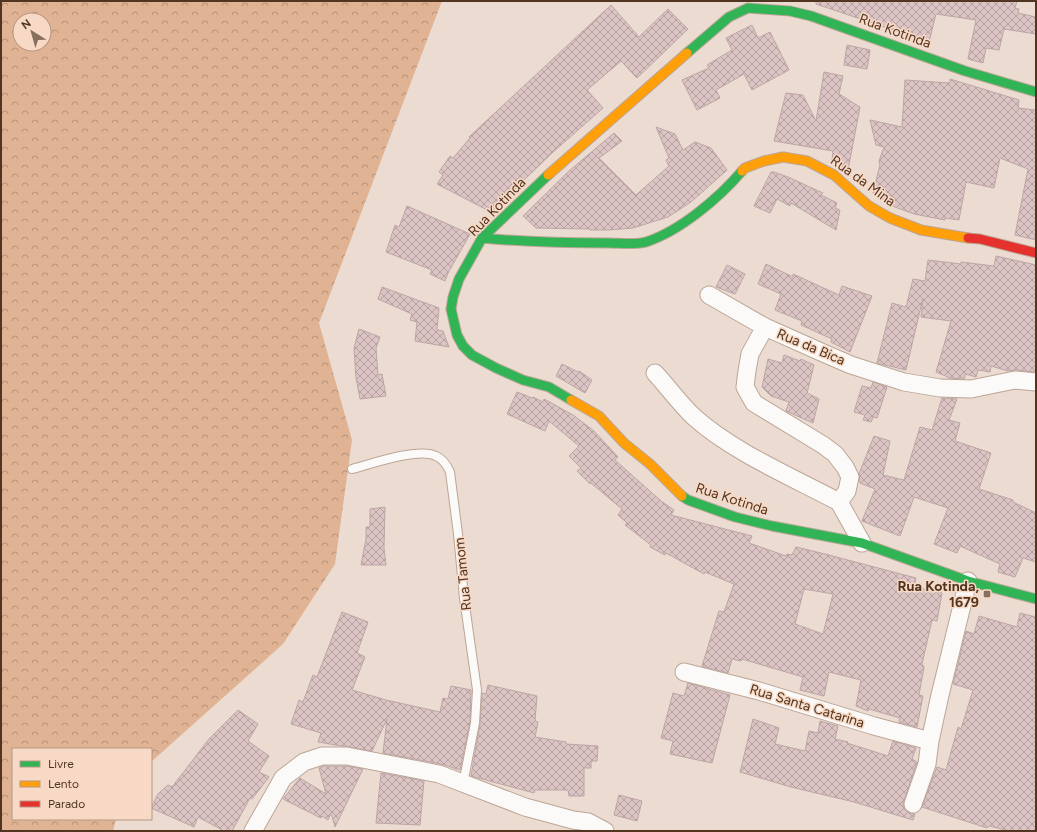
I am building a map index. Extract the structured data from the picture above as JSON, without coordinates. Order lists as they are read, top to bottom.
{
  "streets": {
    "street": [
      "Rua Kotinda",
      "Rua da Mina",
      "Rua da Bica",
      "Rua Santa Catarina"
    ],
    "lane": ["Rua Tamom"]
  },
  "crossings": [
    ["Rua Kotinda", "Rua da Mina"]
  ],
  "places": {
    "transit": ["Rua Kotinda, 1679"]
  },
  "legend": ["Livre", "Lento", "Parado"],
  "north": "top left"
}
